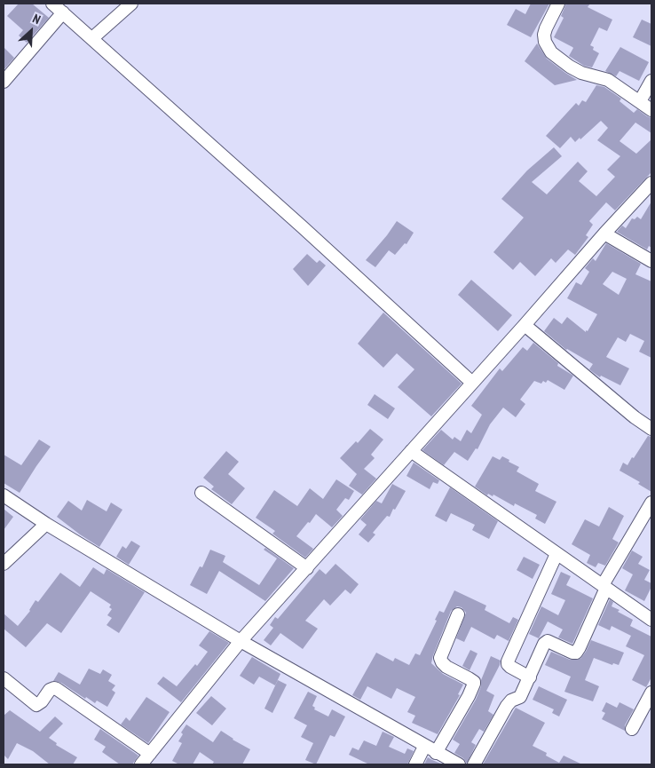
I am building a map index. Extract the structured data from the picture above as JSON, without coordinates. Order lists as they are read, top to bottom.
{
  "north": "top right"
}
